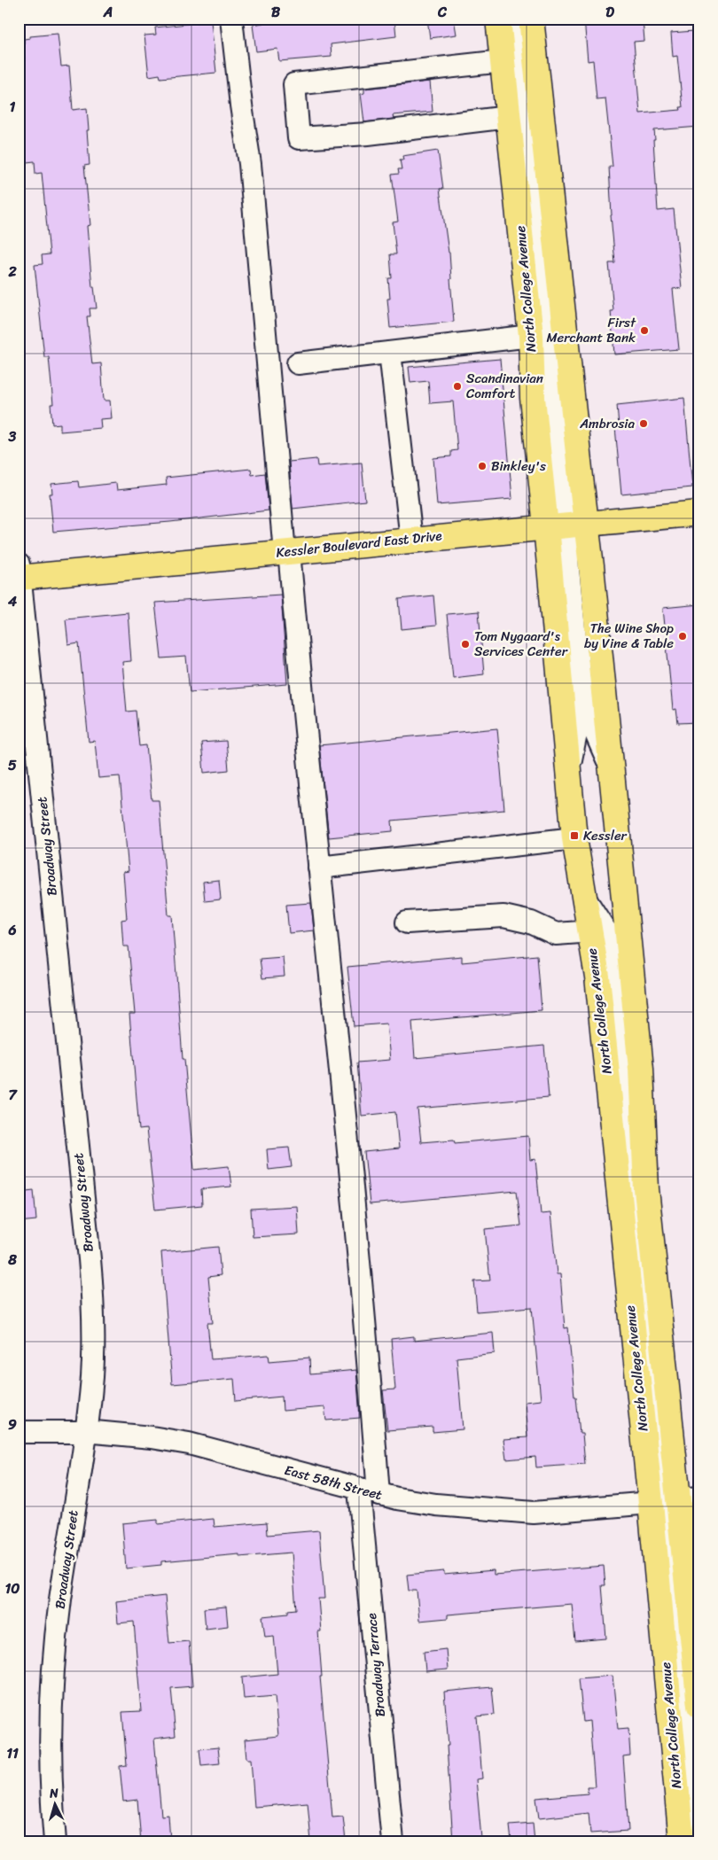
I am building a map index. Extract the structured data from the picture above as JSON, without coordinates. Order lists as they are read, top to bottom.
{
  "streets": {
    "main road": ["North College Avenue", "Kessler Boulevard East Drive"],
    "street": ["Broadway Street", "East 58th Street", "Broadway Terrace"]
  },
  "crossings": [
    ["North College Avenue", "Kessler Boulevard East Drive"],
    ["North College Avenue", "East 58th Street"],
    ["Kessler Boulevard East Drive", "Broadway Street"],
    ["Kessler Boulevard East Drive", "Broadway Terrace"],
    ["Broadway Street", "East 58th Street"],
    ["East 58th Street", "Broadway Terrace"]
  ],
  "places": {
    "other": [
      "First Merchant Bank",
      "Scandinavian Comfort",
      "Ambrosia",
      "Binkley's",
      "The Wine Shop by Vine & Table",
      "Tom Nygaard's Services Center"
    ],
    "transit": ["Kessler"]
  },
  "north": "top",
  "grid": {
    "columns": [
      "A",
      "B",
      "C",
      "D"
    ],
    "rows": [
      "1",
      "2",
      "3",
      "4",
      "5",
      "6",
      "7",
      "8",
      "9",
      "10",
      "11"
    ]
  }
}
